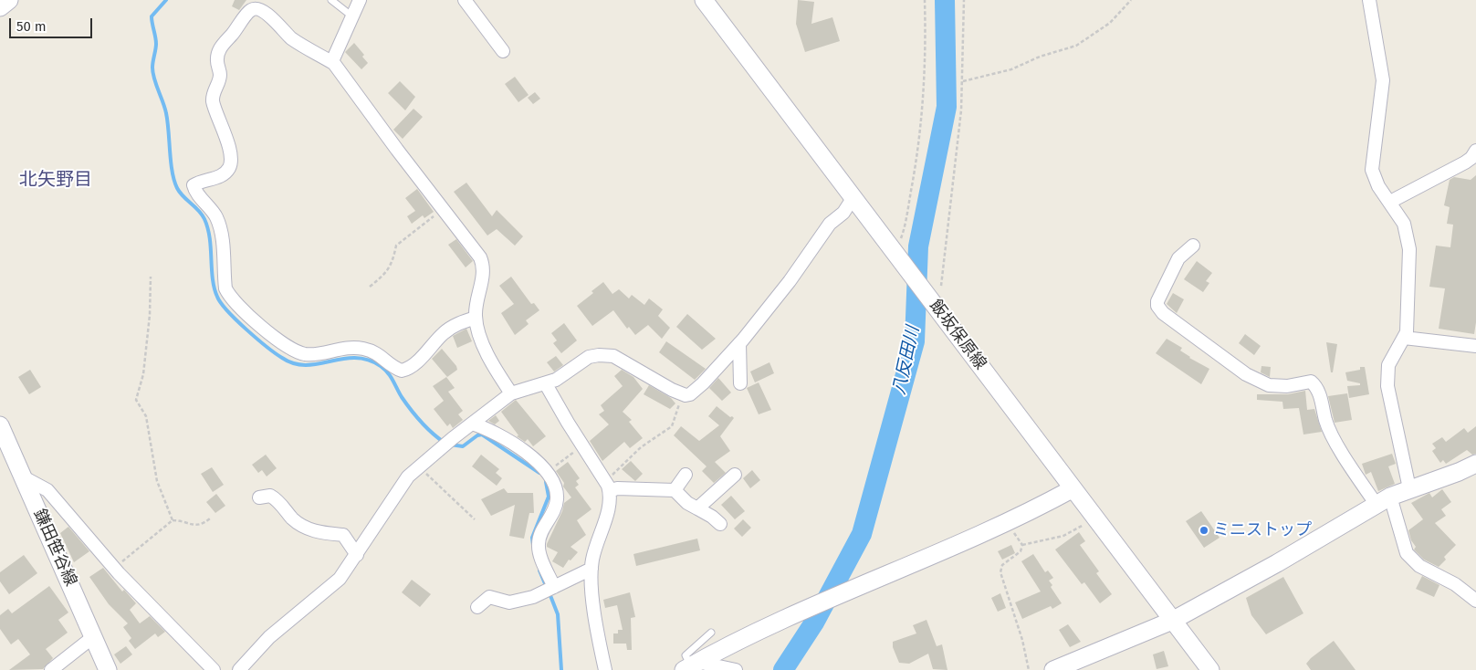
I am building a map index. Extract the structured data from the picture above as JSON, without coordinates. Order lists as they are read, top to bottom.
{
  "streets": {
    "street": ["飯坂保原線", "鎌田笹谷線"]
  },
  "districts": ["北矢野目"],
  "water": ["八反田川"],
  "places": ["ミニストップ"],
  "scale_bar": "50 m"
}
